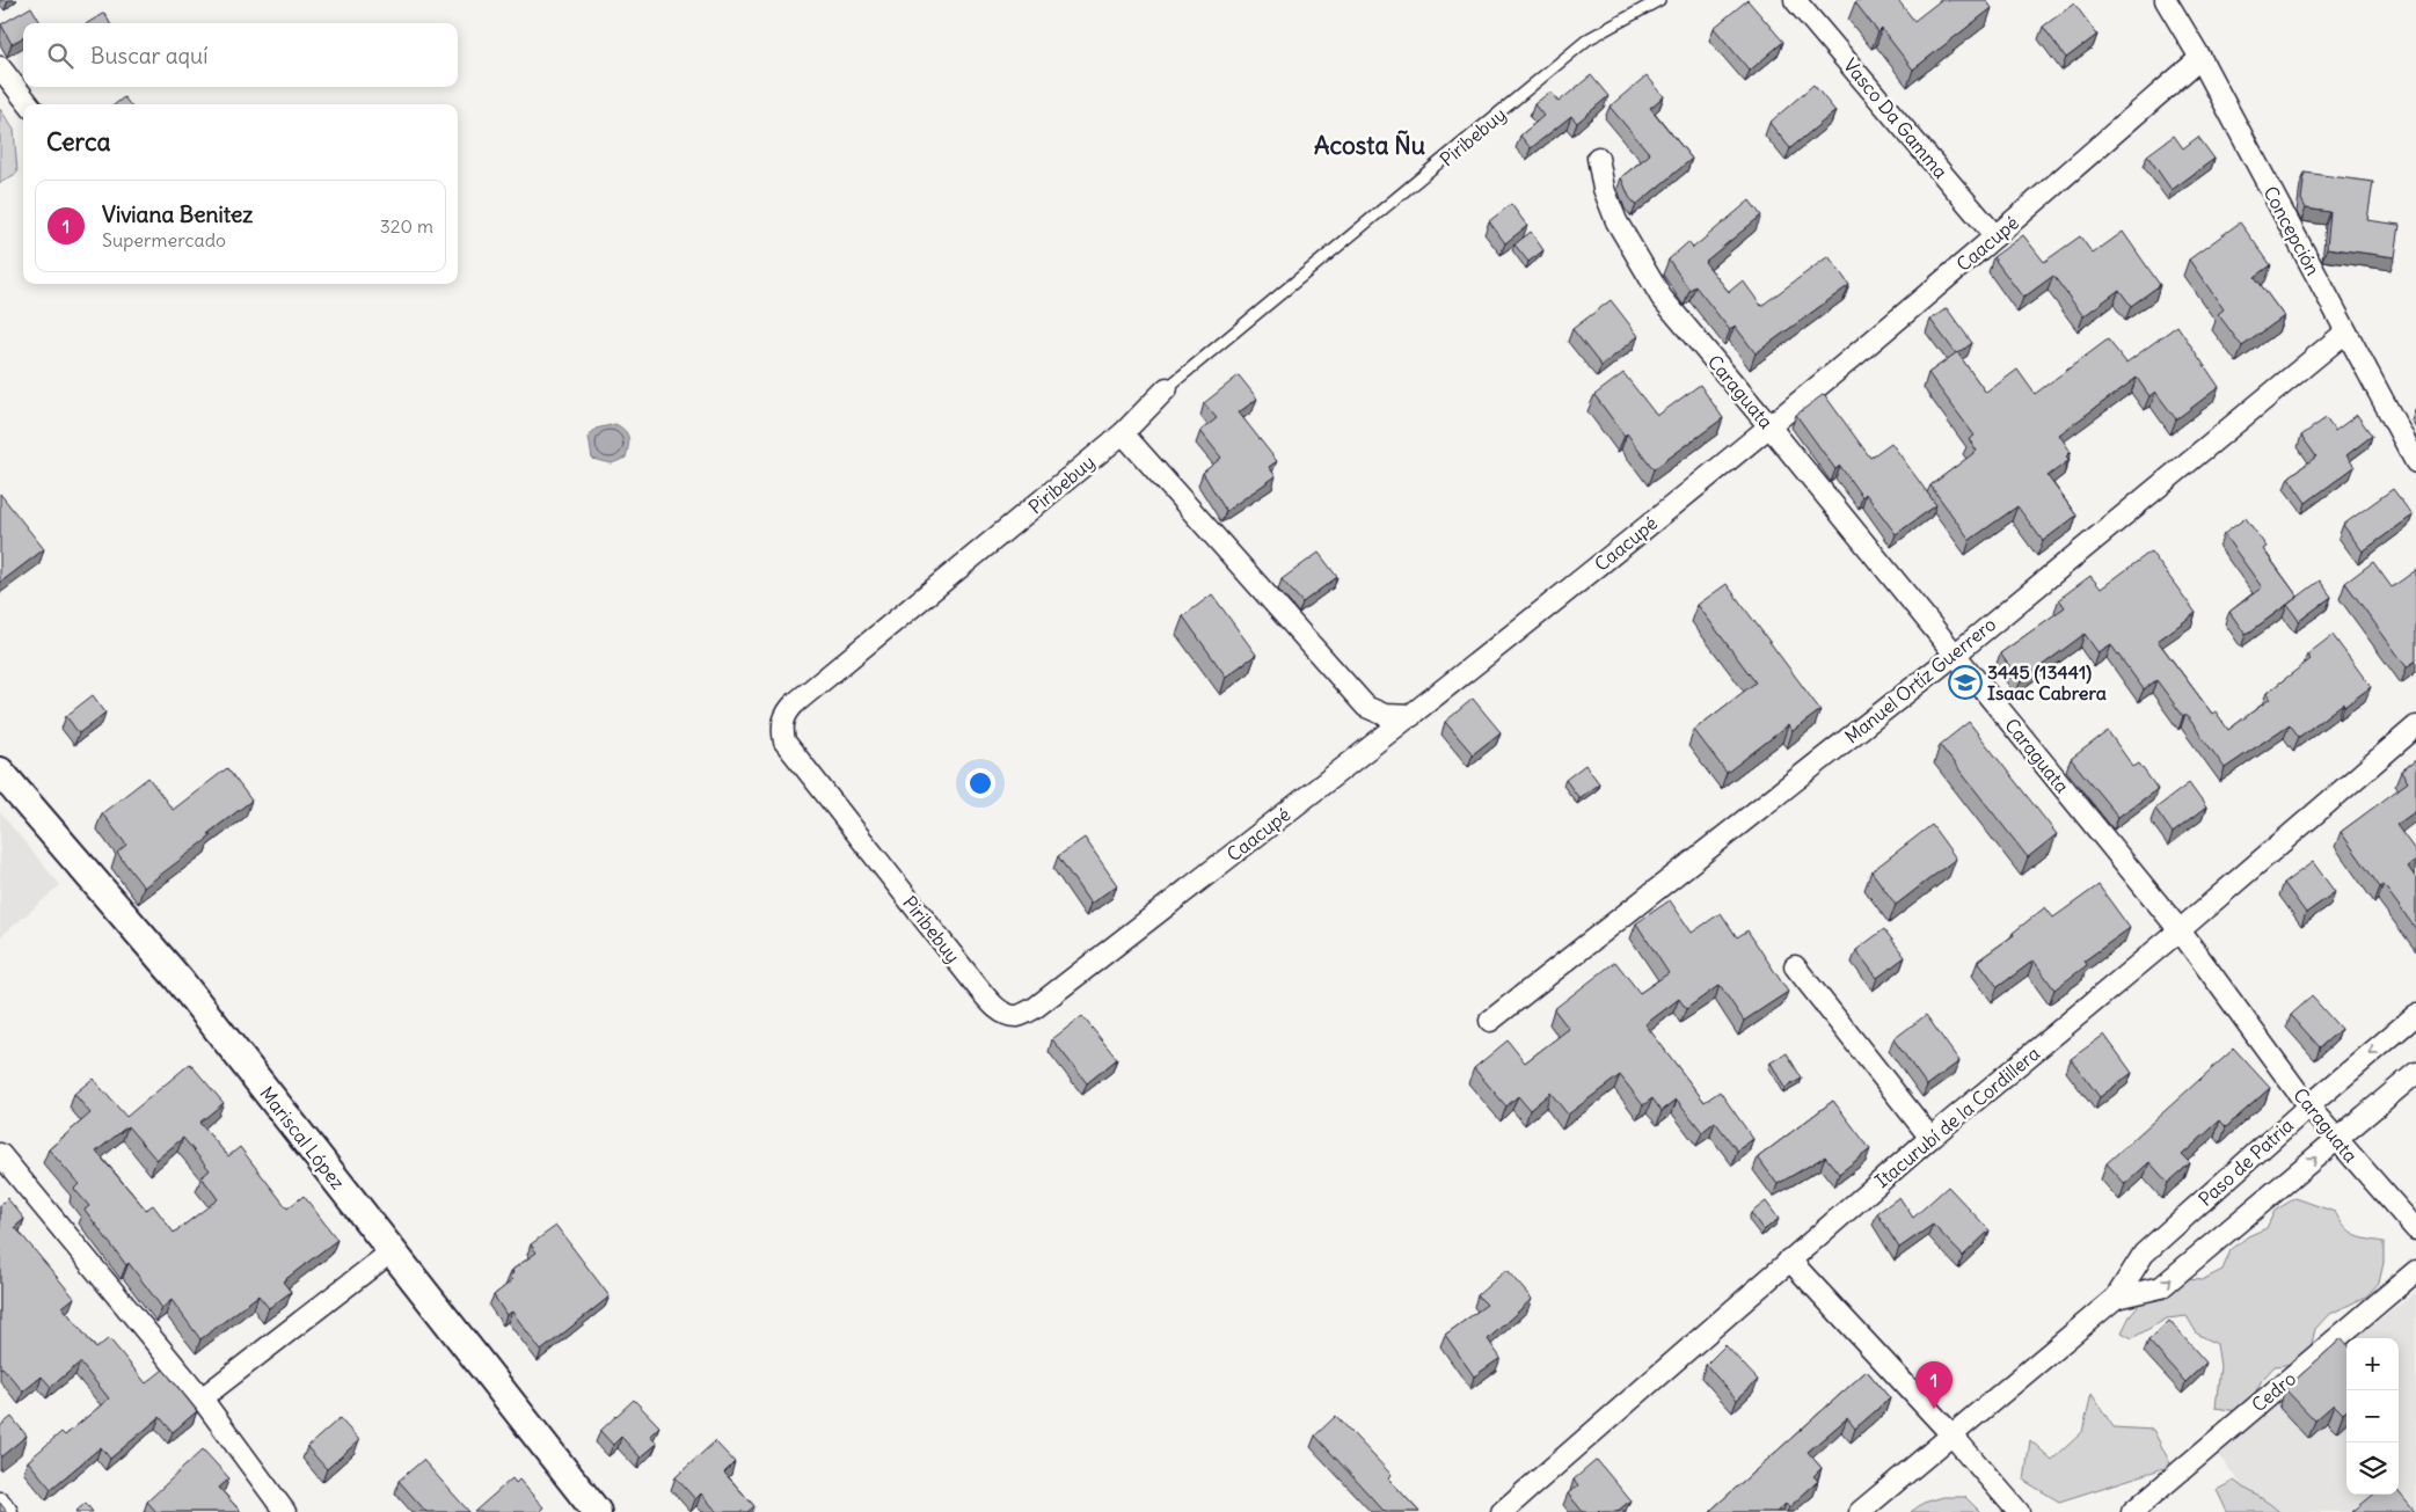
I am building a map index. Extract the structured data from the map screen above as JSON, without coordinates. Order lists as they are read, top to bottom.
{
  "streets": {
    "street": [
      "Vasco Da Gamma",
      "Piribebuy",
      "Concepción",
      "Caacupé",
      "Caraguata",
      "Manuel Ortíz Guerrero",
      "Itacurubí de la Cordillera",
      "Mariscal López",
      "Paso de Patria",
      "Cedro"
    ]
  },
  "crossings": [
    ["Vasco Da Gamma", "Caacupé"],
    ["Piribebuy", "Caacupé"],
    ["Concepción", "Caacupé"],
    ["Concepción", "Manuel Ortíz Guerrero"],
    ["Caacupé", "Caraguata"],
    ["Caraguata", "Manuel Ortíz Guerrero"],
    ["Caraguata", "Itacurubí de la Cordillera"],
    ["Caraguata", "Paso de Patria"]
  ],
  "districts": ["Acosta Ñu"],
  "places": {
    "school or university": ["3445 (13441) Isaac Cabrera"]
  },
  "page": {
    "search": "Buscar aquí",
    "heading": "Cerca",
    "list": [
      {
        "mark": "1",
        "name": "Viviana Benitez",
        "note": "Supermercado",
        "value": "320 m"
      }
    ],
    "map_buttons": ["+", "−"],
    "pins": "1"
  }
}
